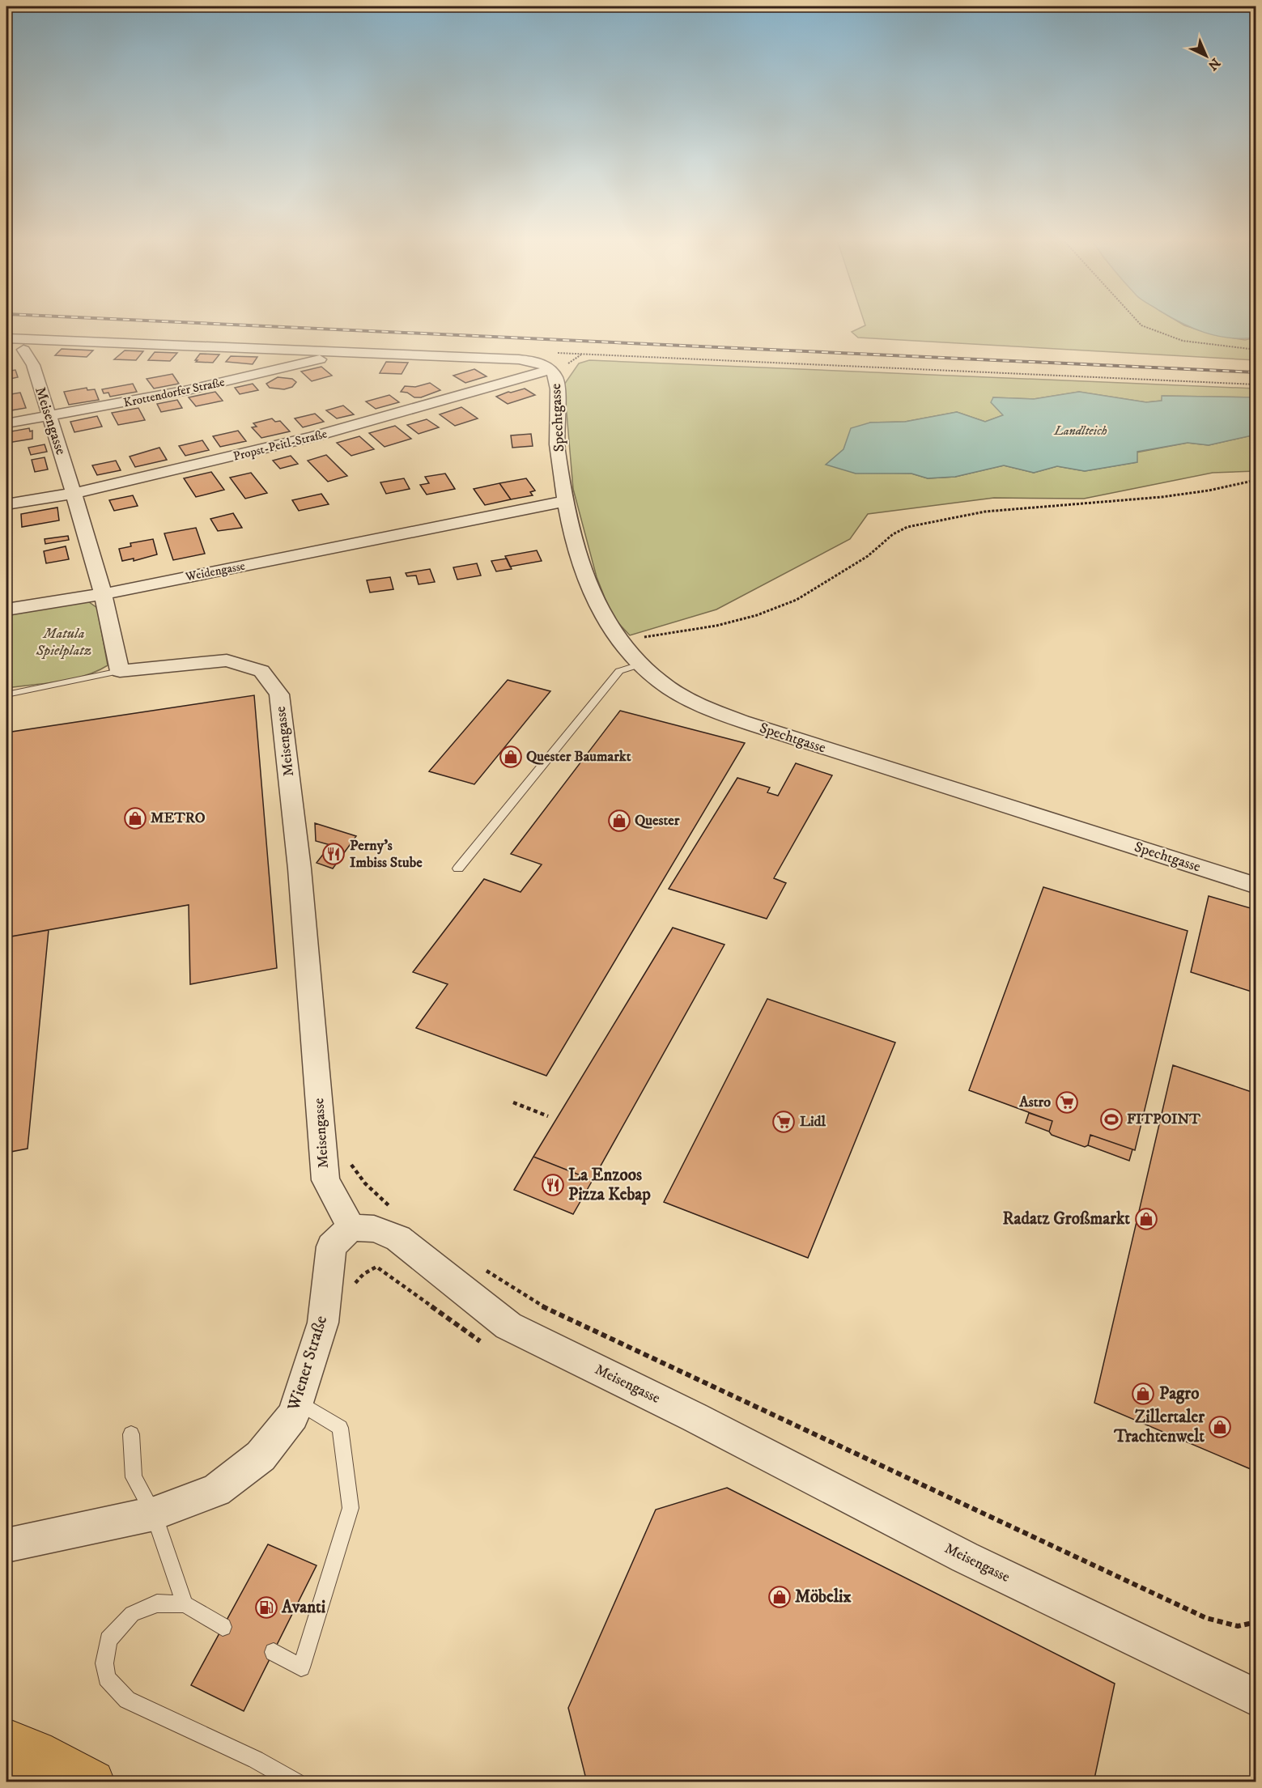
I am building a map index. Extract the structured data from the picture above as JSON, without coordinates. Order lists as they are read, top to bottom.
{
  "streets": {
    "street": [
      "Krottendorfer Straße",
      "Spechtgasse",
      "Meisengasse",
      "Propst-Peitl-Straße",
      "Weidengasse",
      "Wiener Straße"
    ]
  },
  "crossings": [
    ["Krottendorfer Straße", "Meisengasse"],
    ["Spechtgasse", "Propst-Peitl-Straße"],
    ["Spechtgasse", "Weidengasse"],
    ["Meisengasse", "Propst-Peitl-Straße"],
    ["Meisengasse", "Weidengasse"],
    ["Meisengasse", "Wiener Straße"]
  ],
  "water": ["Landlteich"],
  "parks": ["Matula Spielplatz"],
  "places": {
    "shop": [
      "Quester Baumarkt",
      "METRO",
      "Quester",
      "Radatz Großmarkt",
      "Pagro",
      "Zillertaler Trachtenwelt",
      "Möbelix"
    ],
    "restaurant": ["Perny’s Imbiss Stube", "La Enzoos Pizza Kebap"],
    "supermarket": ["Astro", "Lidl"],
    "sports": ["FITPOINT"],
    "fuel station": ["Avanti"]
  },
  "north": "bottom right"
}
